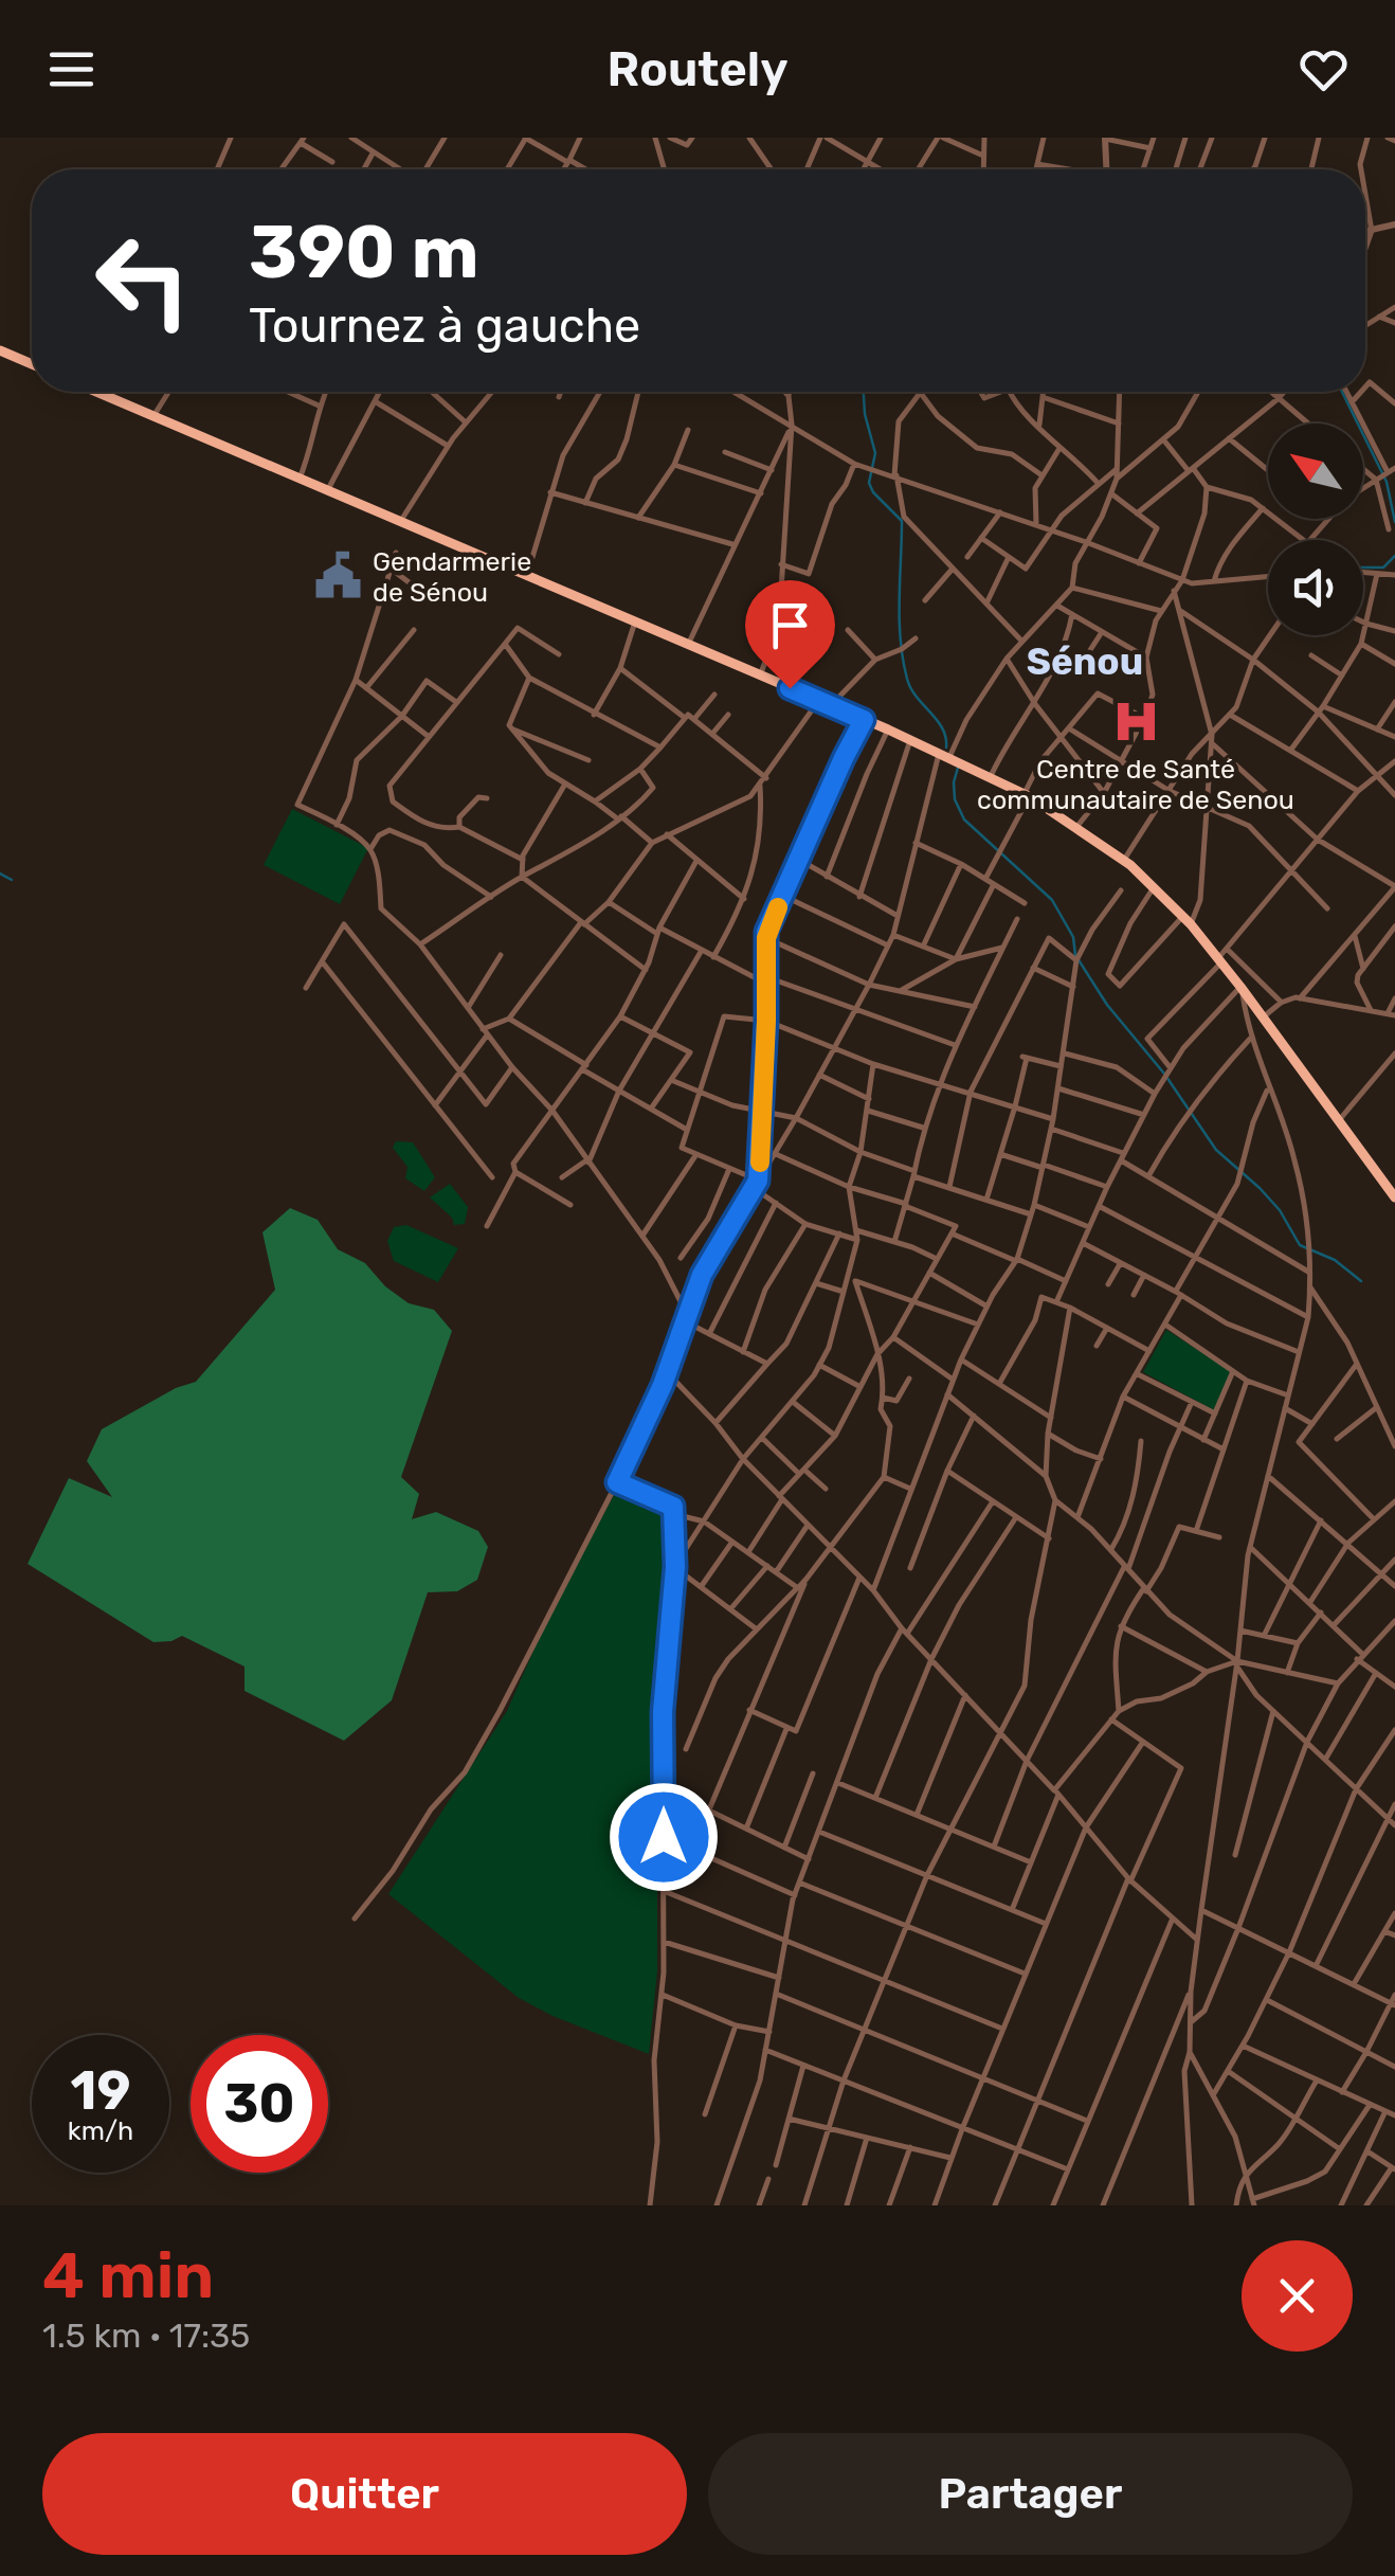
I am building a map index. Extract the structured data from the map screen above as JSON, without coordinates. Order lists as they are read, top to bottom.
{
  "districts": ["Sénou"],
  "places": {
    "public building": ["Gendarmerie de Sénou"],
    "hospital": ["Centre de Santé communautaire de Senou"]
  },
  "north": "top left",
  "page": {
    "header": "Routely",
    "turn": ["390 m", "Tournez à gauche"],
    "speed": "19 km/h",
    "limit": "30",
    "heading": ["4 min", "1.5 km · 17:35"],
    "buttons": ["Quitter", "Partager"]
  }
}
